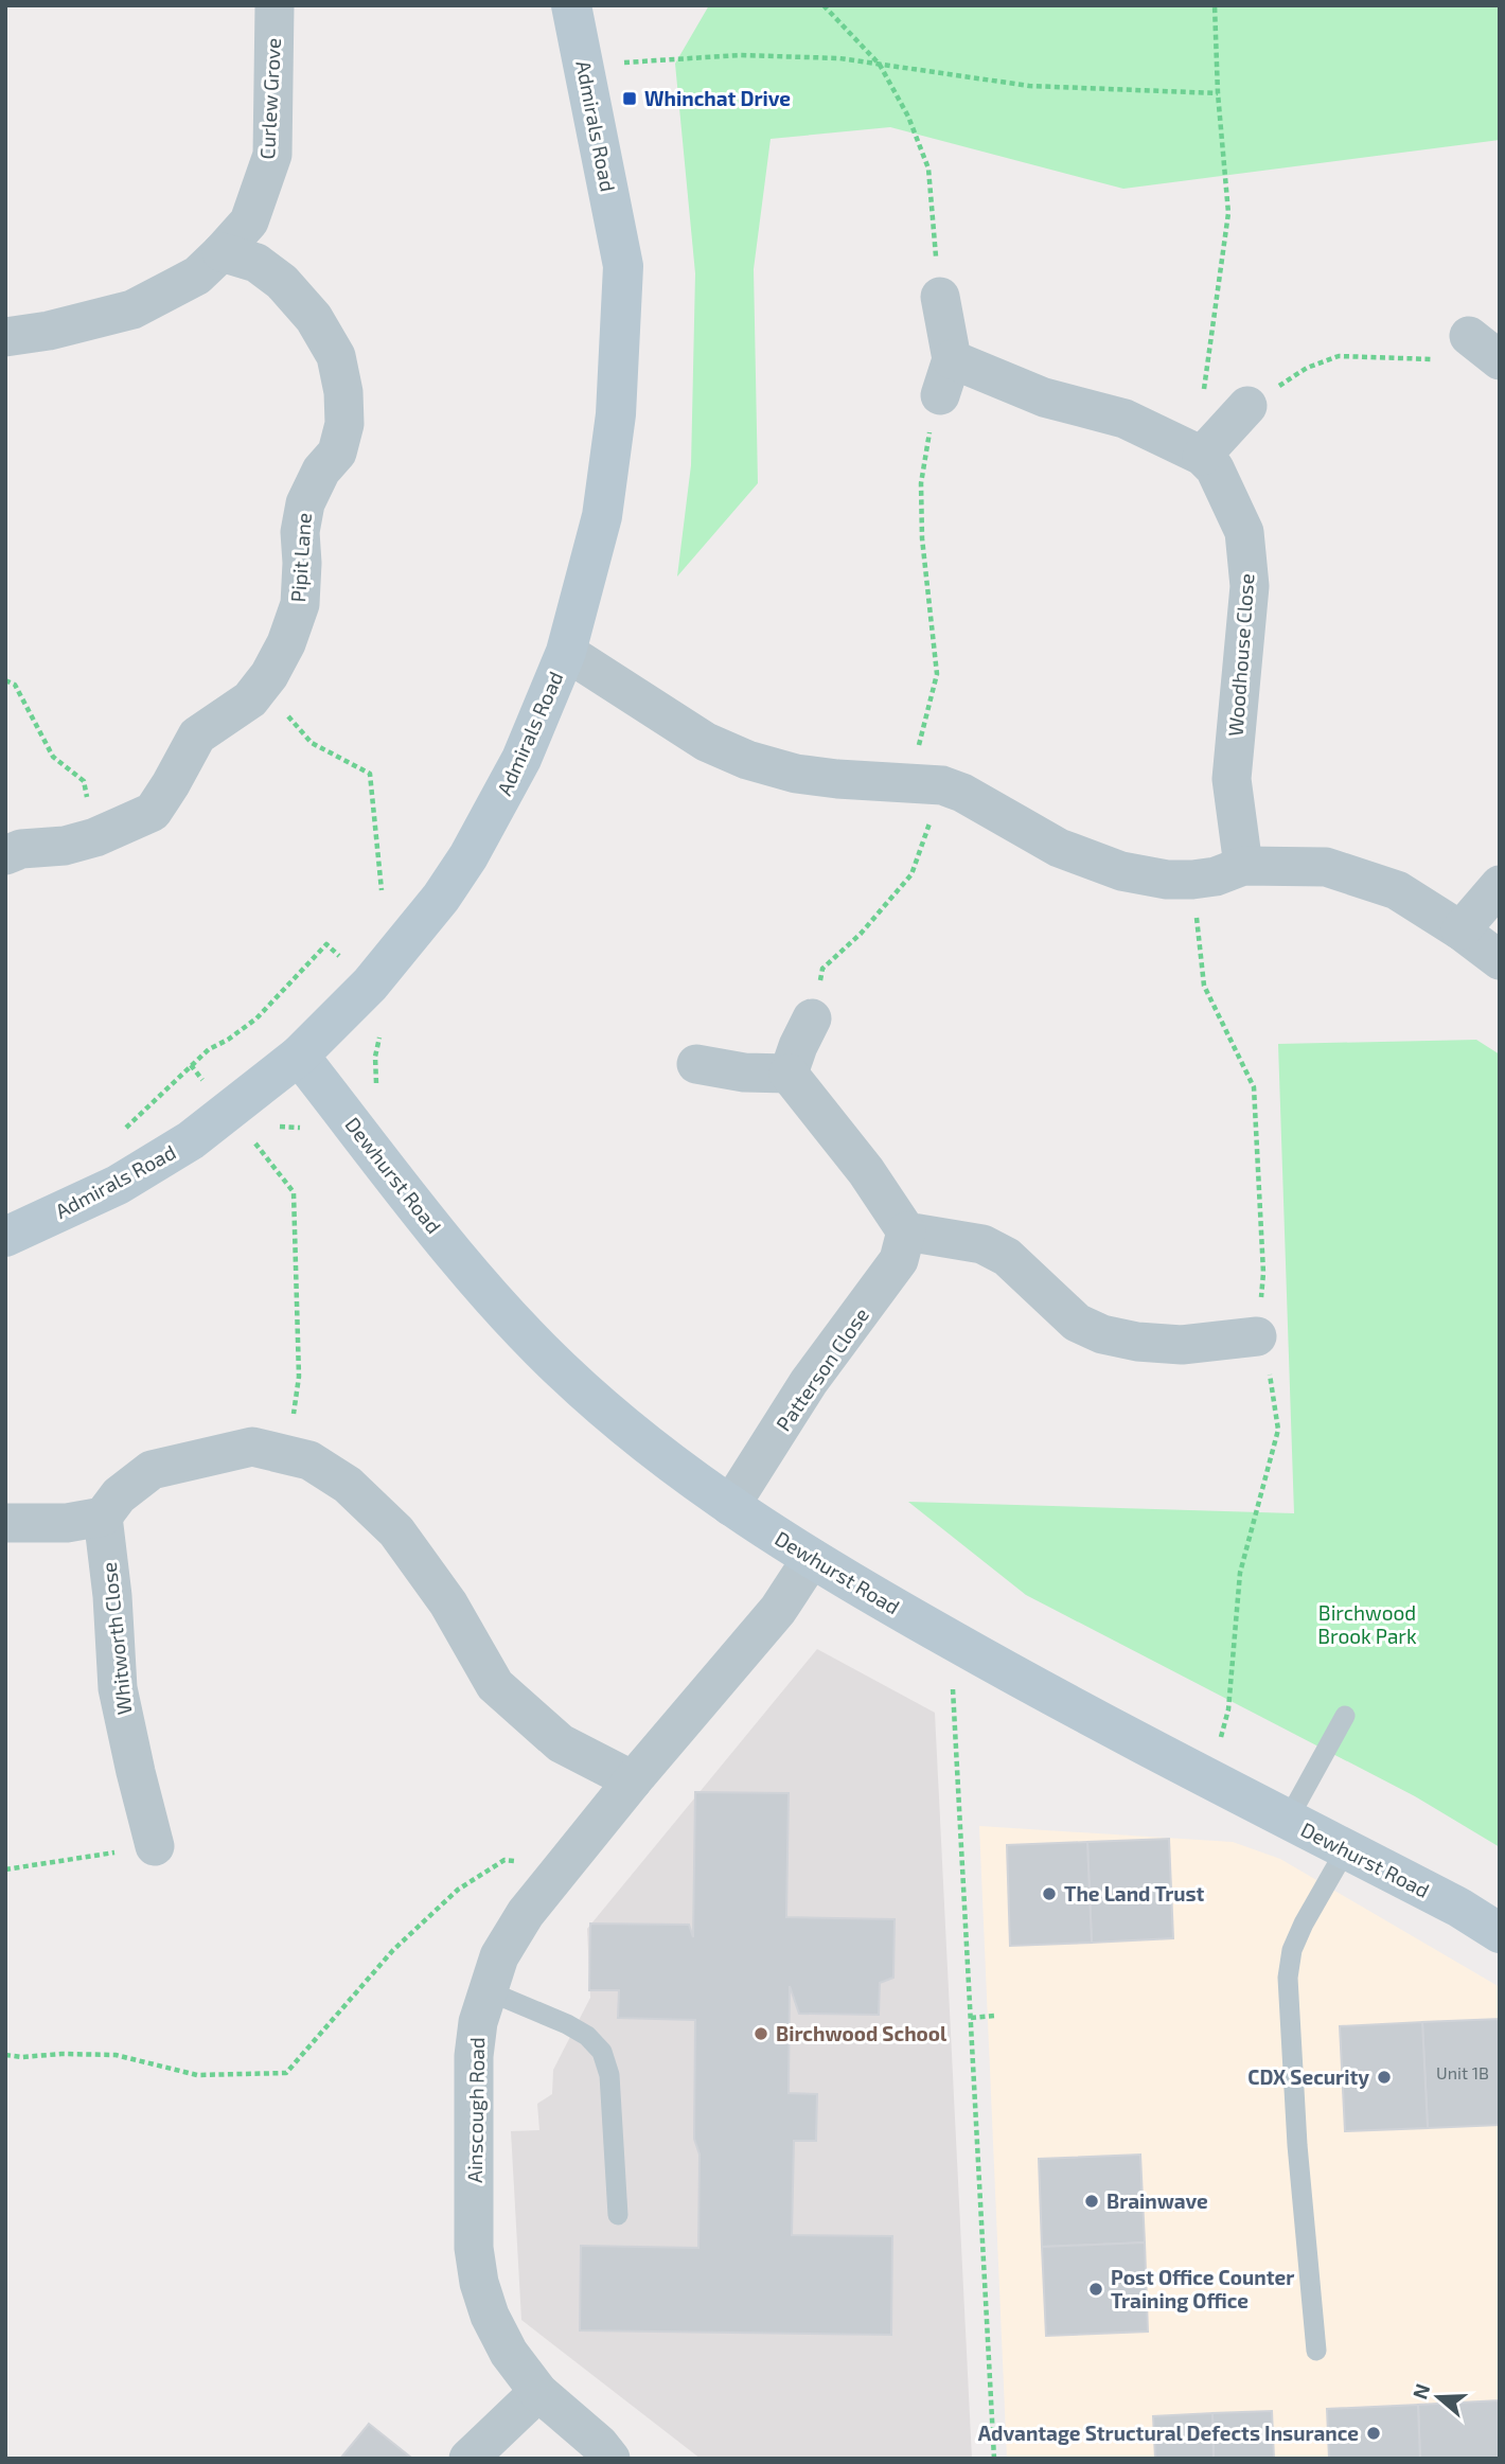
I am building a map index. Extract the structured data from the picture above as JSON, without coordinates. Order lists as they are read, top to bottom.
{
  "streets": {
    "street": [
      "Curlew Grove",
      "Admirals Road",
      "Pipit Lane",
      "Woodhouse Close",
      "Dewhurst Road",
      "Patterson Close",
      "Whitworth Close",
      "Ainscough Road"
    ]
  },
  "crossings": [
    ["Curlew Grove", "Pipit Lane"],
    ["Admirals Road", "Dewhurst Road"],
    ["Dewhurst Road", "Patterson Close"],
    ["Dewhurst Road", "Ainscough Road"]
  ],
  "parks": ["Birchwood Brook Park"],
  "places": {
    "transit": ["Whinchat Drive"],
    "other": [
      "The Land Trust",
      "Birchwood School",
      "CDX Security",
      "Brainwave",
      "Post Office Counter Training Office",
      "Advantage Structural Defects Insurance"
    ]
  },
  "house_numbers": ["Unit 1B"],
  "north": "left"
}
